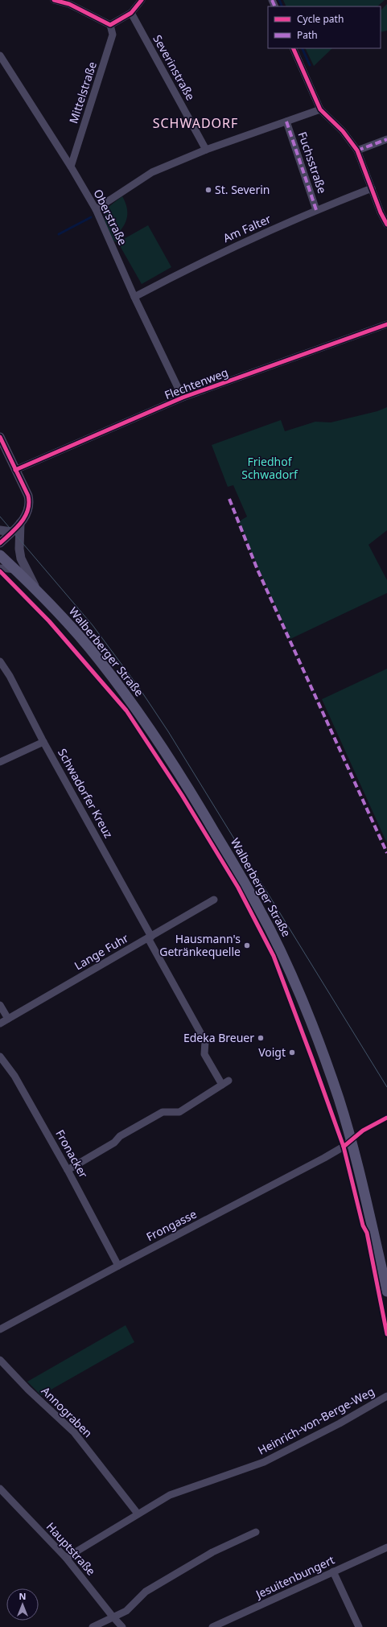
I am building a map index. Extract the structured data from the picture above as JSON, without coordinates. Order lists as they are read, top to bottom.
{
  "streets": {
    "main road": ["Walberberger Straße"],
    "street": [
      "Severinstraße",
      "Mittelstraße",
      "Fuchsstraße",
      "Oberstraße",
      "Am Falter",
      "Flechtenweg",
      "Schwadorfer Kreuz",
      "Lange Fuhr",
      "Fronacker",
      "Frongasse",
      "Annograben",
      "Heinrich-von-Berge-Weg",
      "Hauptstraße",
      "Jesuitenbungert"
    ]
  },
  "crossings": [
    ["Mittelstraße", "Oberstraße"],
    ["Fuchsstraße", "Am Falter"],
    ["Oberstraße", "Am Falter"],
    ["Oberstraße", "Flechtenweg"],
    ["Walberberger Straße", "Frongasse"],
    ["Schwadorfer Kreuz", "Lange Fuhr"],
    ["Fronacker", "Frongasse"],
    ["Annograben", "Heinrich-von-Berge-Weg"],
    ["Heinrich-von-Berge-Weg", "Hauptstraße"]
  ],
  "districts": ["SCHWADORF"],
  "parks": ["Friedhof Schwadorf"],
  "places": [
    "St. Severin",
    "Hausmann's Getränkequelle",
    "Edeka Breuer",
    "Voigt"
  ],
  "legend": ["Cycle path", "Path"],
  "north": "top"
}
